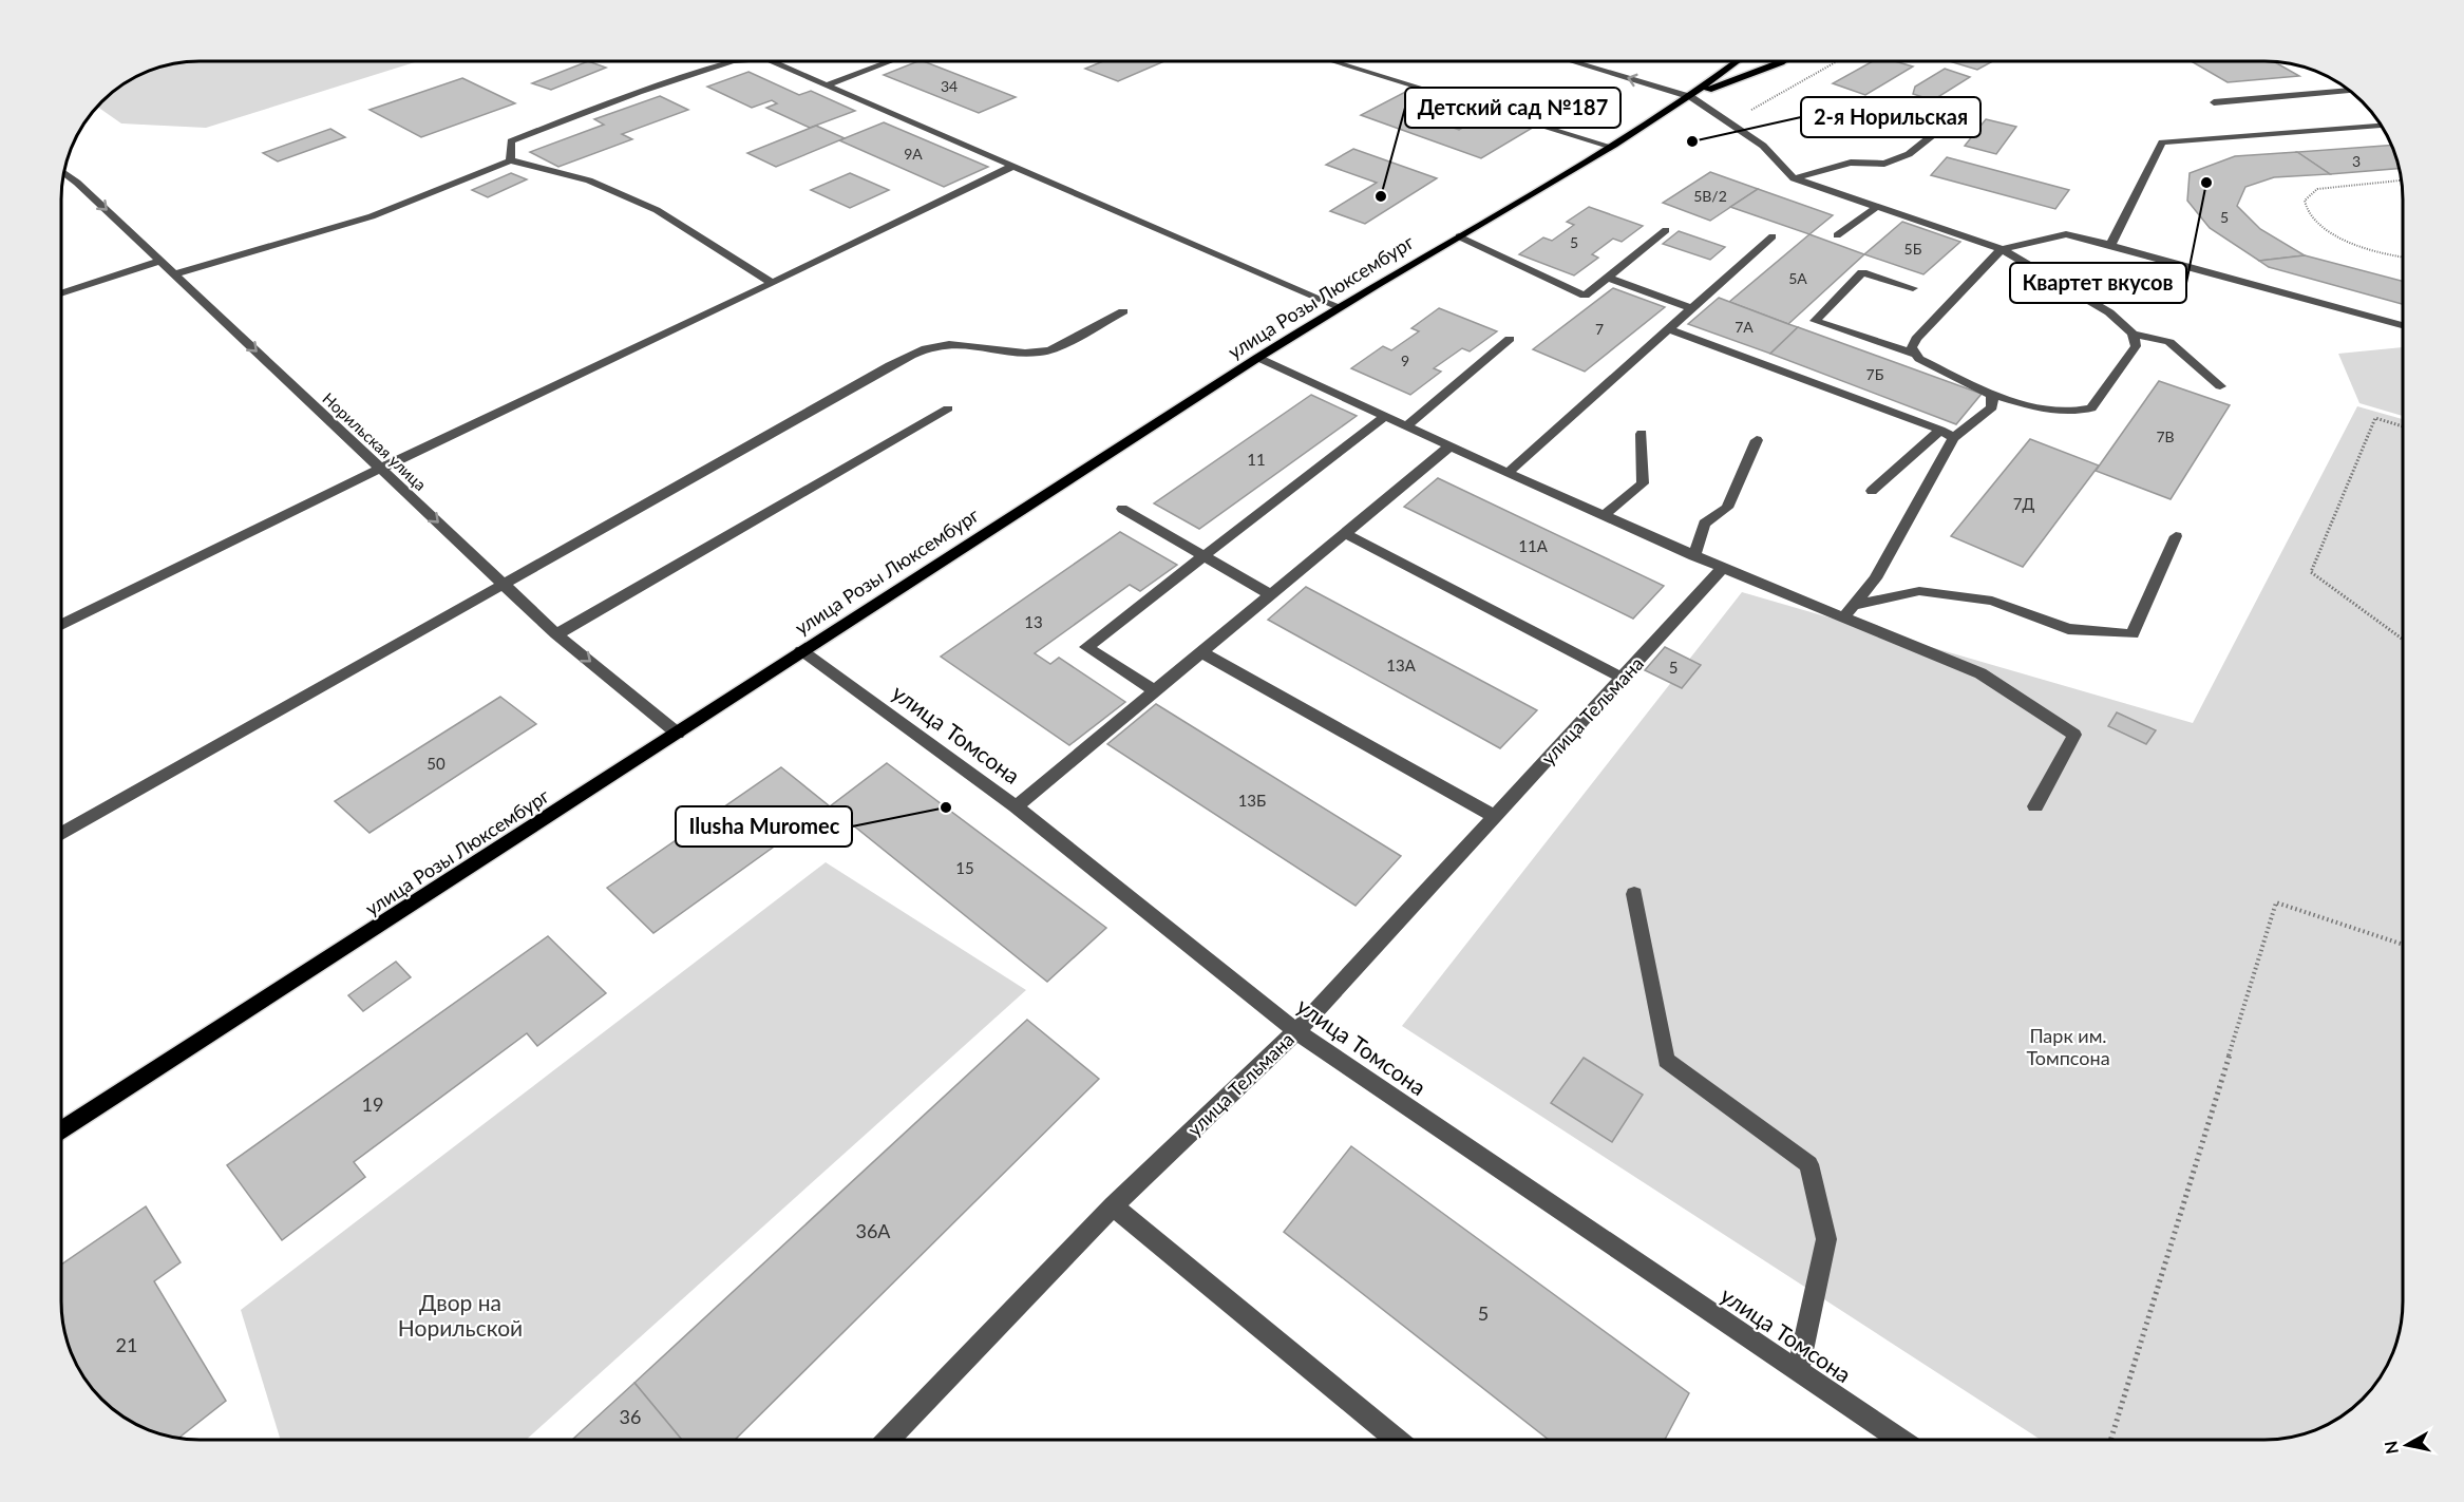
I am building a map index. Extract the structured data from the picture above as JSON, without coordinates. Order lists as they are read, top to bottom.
{
  "streets": {
    "main road": ["улица Розы Люксембург"],
    "street": ["Норильская улица", "улица Тельмана", "улица Томсона"]
  },
  "crossings": [
    ["улица Розы Люксембург", "Норильская улица"],
    ["улица Розы Люксембург", "улица Томсона"],
    ["улица Тельмана", "улица Томсона"]
  ],
  "one_way": ["Норильская улица"],
  "parks": ["Парк им. Томпсона", "Двор на Норильской"],
  "places": [
    "2-я Норильская",
    "Квартет вкусов",
    "Детский сад №187",
    "Ilusha Muromec"
  ],
  "house_numbers": [
    "34",
    "9А",
    "3",
    "5В/2",
    "5",
    "5",
    "5Б",
    "5А",
    "7А",
    "7",
    "9",
    "7Б",
    "7В",
    "11",
    "7Д",
    "11А",
    "13",
    "13А",
    "5",
    "50",
    "13Б",
    "15",
    "19",
    "36А",
    "5",
    "21",
    "36"
  ],
  "north": "left"
}
